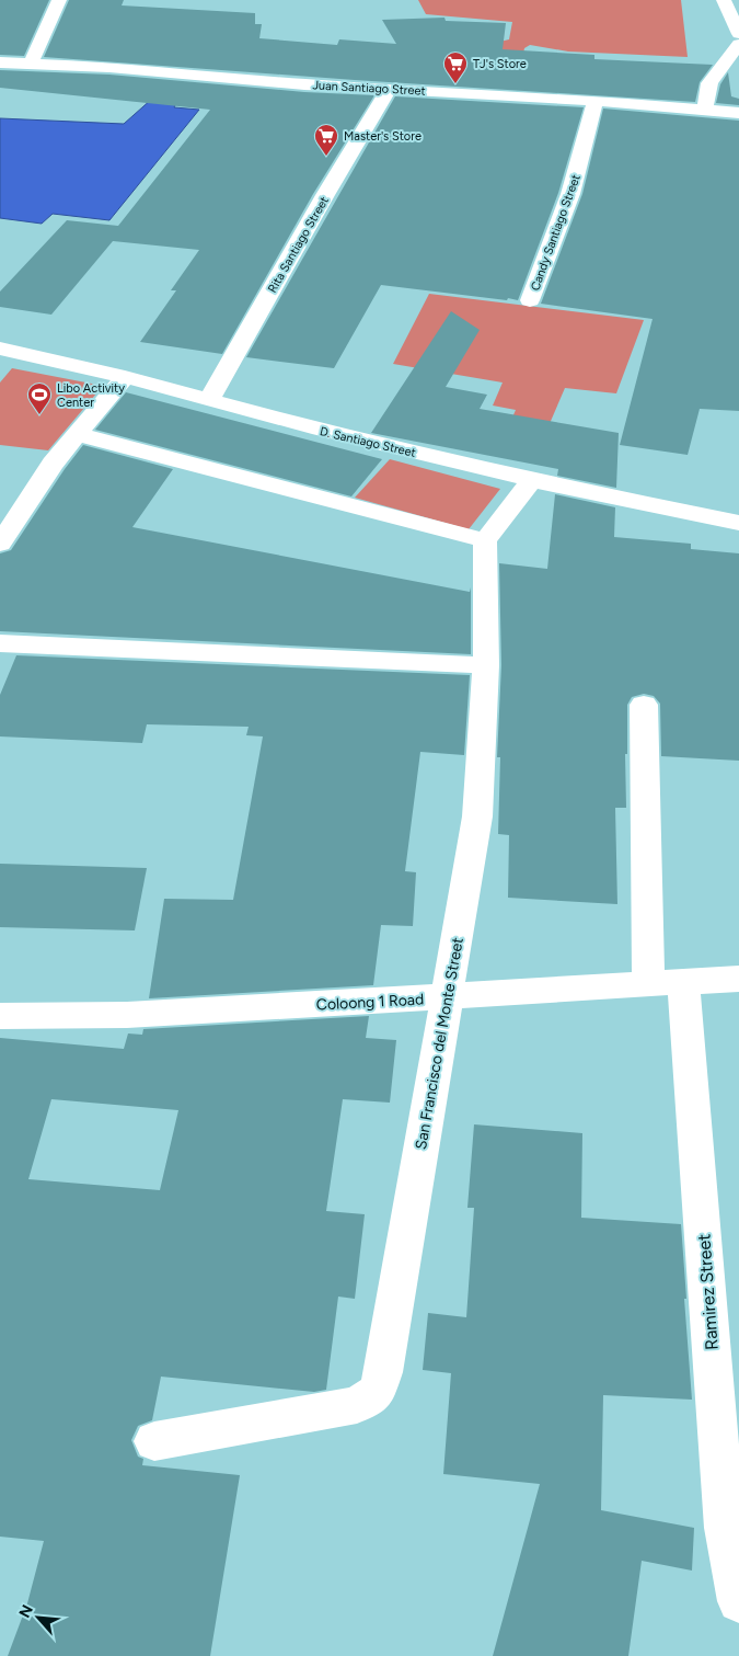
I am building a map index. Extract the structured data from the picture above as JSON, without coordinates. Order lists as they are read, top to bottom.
{
  "streets": {
    "street": [
      "Juan Santiago Street",
      "Candy Santiago Street",
      "Rita Santiago Street",
      "D. Santiago Street",
      "Coloong 1 Road",
      "San Francisco del Monte Street",
      "Ramirez Street"
    ]
  },
  "crossings": [
    ["Juan Santiago Street", "Candy Santiago Street"],
    ["Juan Santiago Street", "Rita Santiago Street"],
    ["Rita Santiago Street", "D. Santiago Street"],
    ["Coloong 1 Road", "San Francisco del Monte Street"],
    ["Coloong 1 Road", "Ramirez Street"]
  ],
  "places": {
    "supermarket": ["TJ's Store", "Master's Store"],
    "sports": ["Libo Activity Center"]
  },
  "north": "top left"
}
